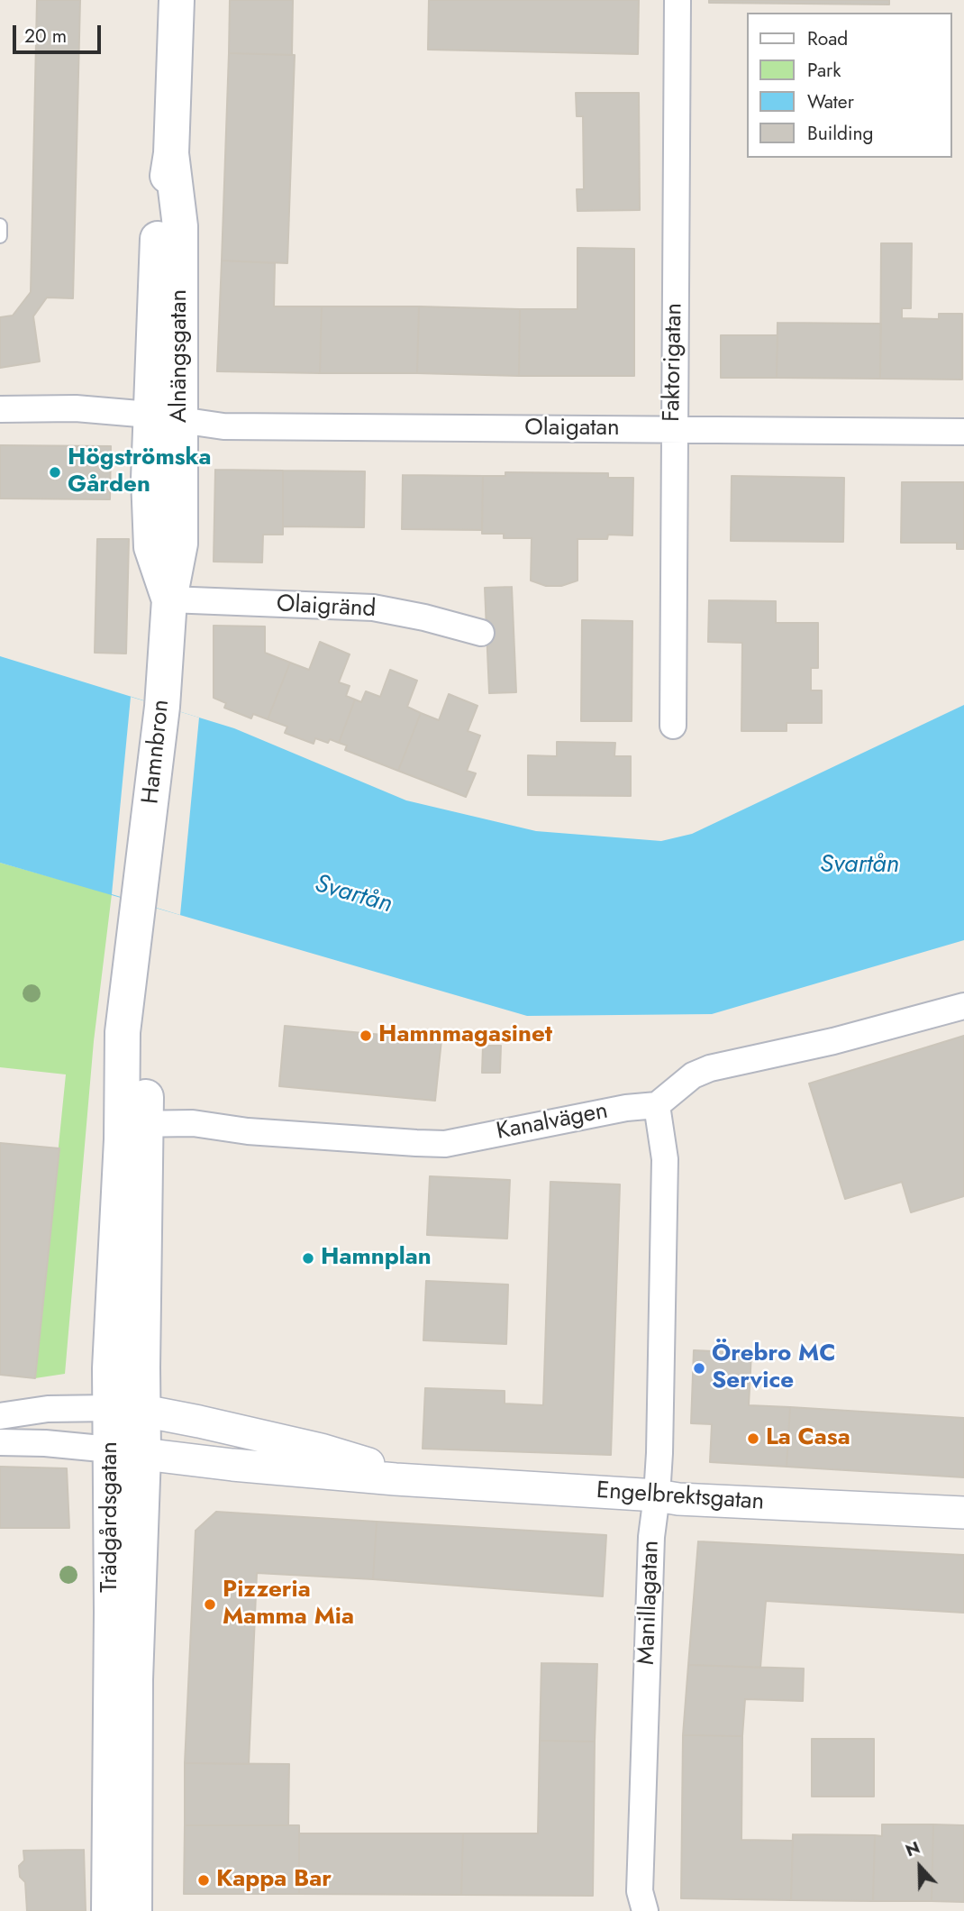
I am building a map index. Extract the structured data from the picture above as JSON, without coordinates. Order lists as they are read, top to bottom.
{
  "streets": {
    "main road": ["Alnängsgatan", "Hamnbron", "Trädgårdsgatan"],
    "street": [
      "Faktorigatan",
      "Olaigatan",
      "Olaigränd",
      "Kanalvägen",
      "Engelbrektsgatan",
      "Manillagatan"
    ]
  },
  "crossings": [
    ["Alnängsgatan", "Olaigatan"],
    ["Alnängsgatan", "Olaigränd"],
    ["Alnängsgatan", "Hamnbron"],
    ["Faktorigatan", "Olaigatan"],
    ["Olaigränd", "Hamnbron"],
    ["Hamnbron", "Kanalvägen"],
    ["Hamnbron", "Trädgårdsgatan"],
    ["Kanalvägen", "Trädgårdsgatan"],
    ["Kanalvägen", "Manillagatan"],
    ["Engelbrektsgatan", "Trädgårdsgatan"],
    ["Engelbrektsgatan", "Manillagatan"]
  ],
  "water": ["Svartån"],
  "places": [
    "Högströmska Gården",
    "Hamnmagasinet",
    "Hamnplan",
    "Örebro MC Service",
    "La Casa",
    "Pizzeria Mamma Mia",
    "Kappa Bar"
  ],
  "legend": [
    "Road",
    "Park",
    "Water",
    "Building"
  ],
  "scale_bar": "20 m",
  "north": "top"
}
